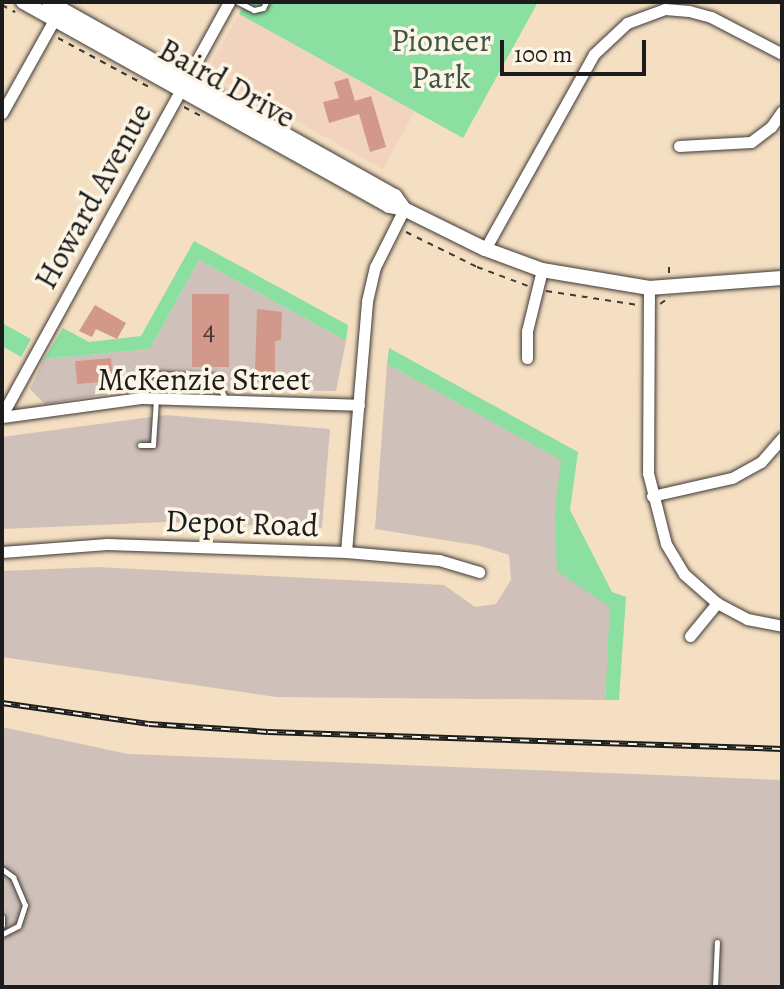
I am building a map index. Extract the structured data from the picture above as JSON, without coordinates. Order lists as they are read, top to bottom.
{
  "streets": {
    "street": [
      "Baird Drive",
      "Howard Avenue",
      "McKenzie Street",
      "Depot Road"
    ]
  },
  "crossings": [
    ["Baird Drive", "Howard Avenue"],
    ["Howard Avenue", "McKenzie Street"]
  ],
  "parks": ["Pioneer Park"],
  "house_numbers": ["4"],
  "scale_bar": "100 m"
}
